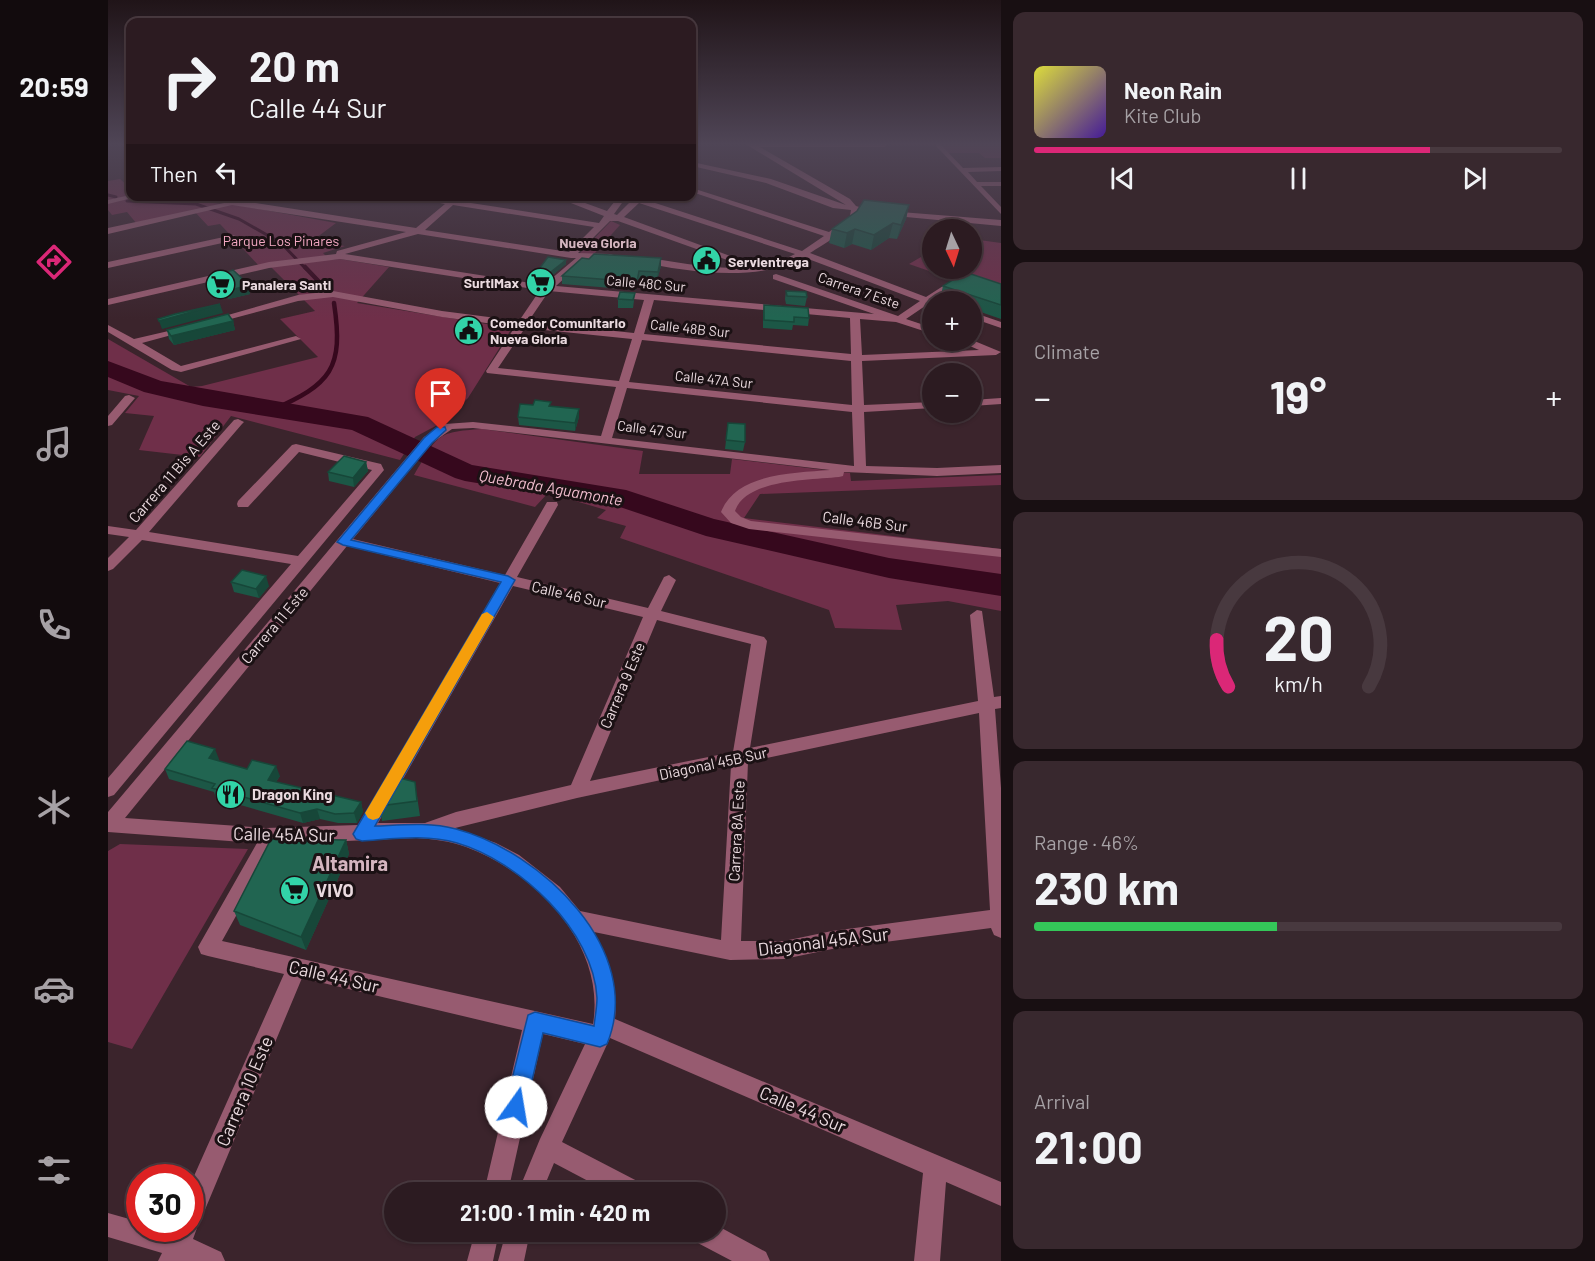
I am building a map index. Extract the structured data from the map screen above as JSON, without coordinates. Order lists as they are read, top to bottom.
{
  "streets": {
    "street": [
      "Calle 48C Sur",
      "Carrera 7 Este",
      "Calle 48B Sur",
      "Calle 47A Sur",
      "Calle 47 Sur",
      "Carrera 11 Bis A Este",
      "Calle 46B Sur",
      "Calle 46 Sur",
      "Carrera 11 Este",
      "Carrera 9 Este",
      "Diagonal 45B Sur",
      "Carrera 8A Este",
      "Calle 45A Sur",
      "Diagonal 45A Sur",
      "Calle 44 Sur",
      "Carrera 10 Este"
    ]
  },
  "crossings": [
    ["Calle 48C Sur", "Carrera 7 Este"],
    ["Calle 48B Sur", "Calle 47A Sur"],
    ["Calle 47 Sur", "Calle 46B Sur"],
    ["Calle 47 Sur", "Carrera 11 Este"],
    ["Calle 46 Sur", "Carrera 11 Este"],
    ["Calle 46 Sur", "Carrera 9 Este"],
    ["Calle 46 Sur", "Carrera 8A Este"],
    ["Carrera 11 Este", "Calle 45A Sur"],
    ["Carrera 9 Este", "Diagonal 45B Sur"],
    ["Diagonal 45B Sur", "Carrera 8A Este"],
    ["Diagonal 45B Sur", "Calle 45A Sur"],
    ["Carrera 8A Este", "Diagonal 45A Sur"],
    ["Calle 45A Sur", "Diagonal 45A Sur"],
    ["Calle 45A Sur", "Calle 44 Sur"],
    ["Calle 44 Sur", "Carrera 10 Este"]
  ],
  "districts": ["Nueva Gloria", "Altamira"],
  "water": ["Quebrada Aguamonte"],
  "parks": ["Parque Los Pinares"],
  "places": {
    "public building": ["Servientrega", "Comedor Comunitario Nueva Gloria"],
    "supermarket": ["SurtiMax", "Panalera Santi", "VIVO"],
    "restaurant": ["Dragon King"]
  },
  "north": "bottom",
  "page": {
    "tabs": "20:59",
    "turn": ["20 m", "Calle 44 Sur"],
    "song": ["Neon Rain", "Kite Club"],
    "then": "Then",
    "map_buttons": ["+", "−"],
    "tile": [
      "Climate",
      ["Range · 46%", "230 km"],
      ["Arrival", "21:00"]
    ],
    "heat": ["−", "19°", "+"],
    "limit": "30",
    "trip": "21:00 · 1 min · 420 m",
    "gauge": ["20", "km/h"]
  }
}
